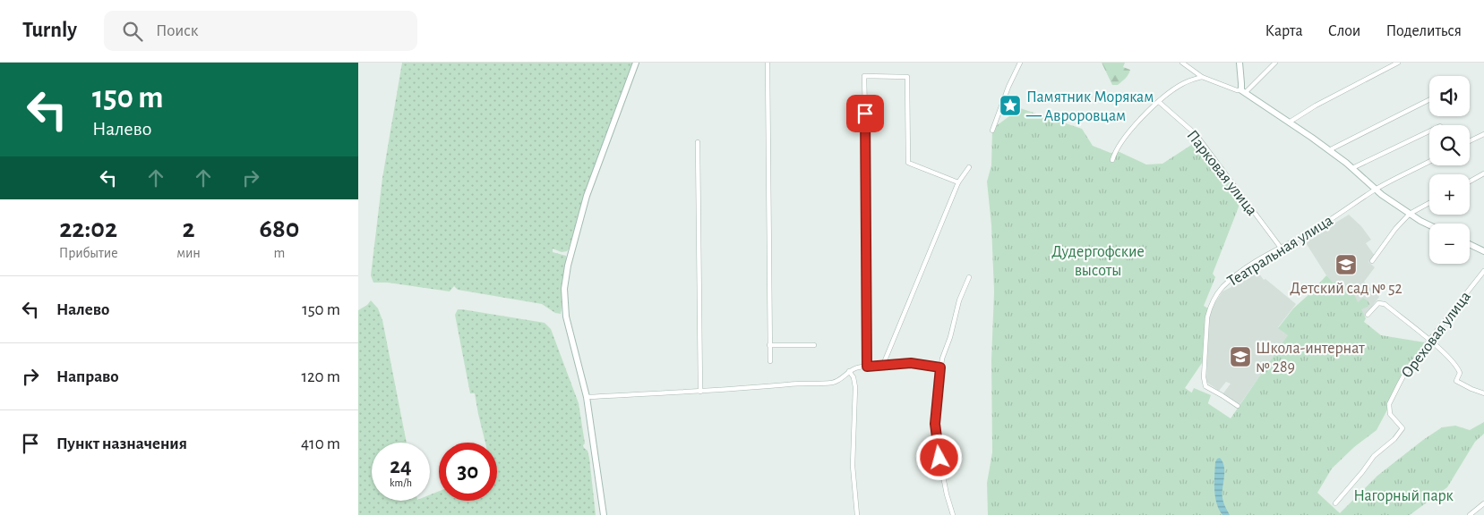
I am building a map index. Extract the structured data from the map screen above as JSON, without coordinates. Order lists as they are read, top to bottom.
{
  "streets": {
    "street": ["Парковая улица", "Театральная улица", "Ореховая улица"]
  },
  "crossings": [
    ["Парковая улица", "Театральная улица"]
  ],
  "parks": ["Дудергофские высоты", "Нагорный парк"],
  "places": {
    "place": ["Памятник Морякам — Авроровцам"],
    "school or university": ["Детский сад № 52", "Школа-интернат № 289"]
  },
  "page": {
    "header": "Turnly",
    "search": "Поиск",
    "nav": ["Карта", "Слои", "Поделиться"],
    "turn": ["150 m", "Налево"],
    "map_buttons": ["+", "−"],
    "eta": [
      "22:02",
      "Прибытие",
      "2",
      "мин",
      "680",
      "m"
    ],
    "list": [
      {
        "name": "Налево",
        "value": "150 m"
      },
      {
        "name": "Направо",
        "value": "120 m"
      },
      {
        "name": "Пункт назначения",
        "value": "410 m"
      }
    ],
    "speed": "24 km/h",
    "limit": "30"
  }
}
